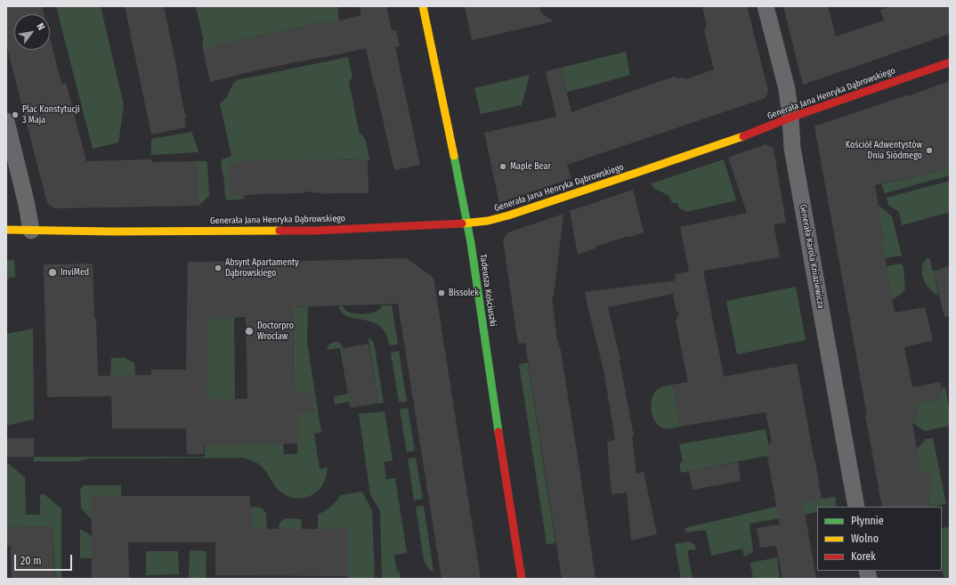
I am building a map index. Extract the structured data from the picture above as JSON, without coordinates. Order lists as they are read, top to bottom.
{
  "streets": {
    "street": ["Generała Jana Henryka Dąbrowskiego", "Generała Karola Kniaziewicza", "Tadeusza Kościuszki"]
  },
  "crossings": [
    ["Generała Jana Henryka Dąbrowskiego", "Generała Karola Kniaziewicza"],
    ["Generała Jana Henryka Dąbrowskiego", "Tadeusza Kościuszki"]
  ],
  "places": [
    "Plac Konstytucji 3 Maja",
    "Kościół Adwentystów Dnia Siódmego",
    "Maple Bear",
    "Absynt Apartamenty Dąbrowskiego",
    "InviMed",
    "Bissolek",
    "Doctorpro Wrocław"
  ],
  "legend": ["Płynnie", "Wolno", "Korek"],
  "scale_bar": "20 m",
  "north": "top right"
}
